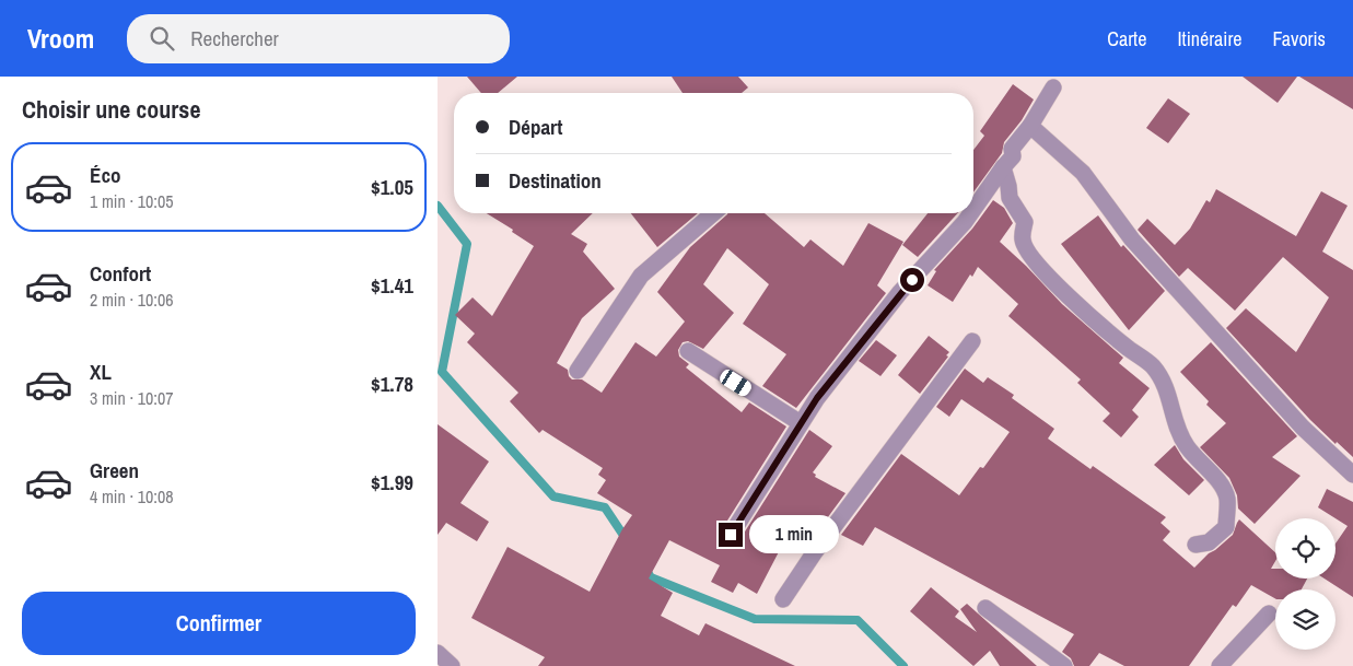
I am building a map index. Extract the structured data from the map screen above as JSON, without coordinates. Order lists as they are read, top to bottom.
{
  "page": {
    "header": "Vroom",
    "search": "Rechercher",
    "nav": ["Carte", "Itinéraire", "Favoris"],
    "heading": "Choisir une course",
    "banner": ["Départ", "Destination"],
    "list": [
      {
        "name": "Éco",
        "note": "1 min · 10:05",
        "value": "$1.05"
      },
      {
        "name": "Confort",
        "note": "2 min · 10:06",
        "value": "$1.41"
      },
      {
        "name": "XL",
        "note": "3 min · 10:07",
        "value": "$1.78"
      },
      {
        "name": "Green",
        "note": "4 min · 10:08",
        "value": "$1.99"
      }
    ],
    "bubble": "1 min",
    "buttons": "Confirmer"
  }
}
